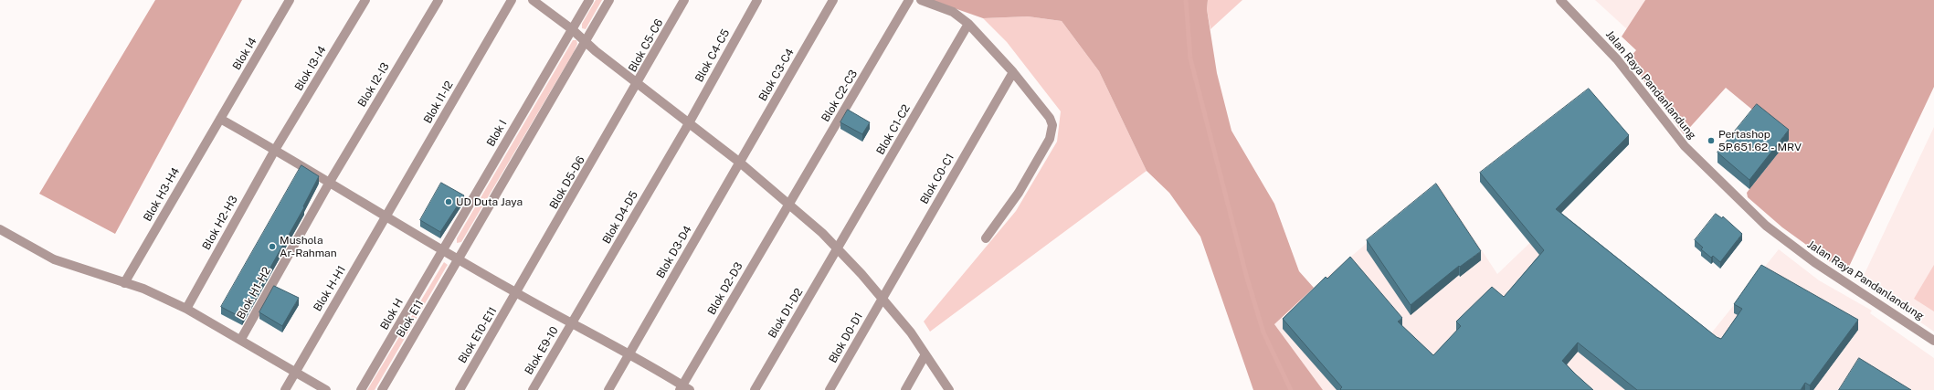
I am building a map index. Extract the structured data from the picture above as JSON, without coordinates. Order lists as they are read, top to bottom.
{
  "streets": {
    "street": [
      "Blok C5-C6",
      "Blok I4",
      "Blok C4-C5",
      "Blok I3-I4",
      "Blok C3-C4",
      "Blok I2-I3",
      "Jalan Raya Pandanlandung",
      "Blok C2-C3",
      "Blok I1-I2",
      "Blok C1-C2",
      "Blok I",
      "Blok C0-C1",
      "Blok D5-D6",
      "Blok H3-H4",
      "Blok D4-D5",
      "Blok H2-H3",
      "Blok D3-D4",
      "Blok H-H1",
      "Blok D2-D3",
      "Blok H1-H2",
      "Blok D1-D2",
      "Blok H",
      "Blok E11",
      "Blok E10-E11",
      "Blok D0-D1",
      "Blok E9-10"
    ]
  },
  "crossings": [
    ["Blok C5-C6", "Blok D5-D6"],
    ["Blok I4", "Blok H3-H4"],
    ["Blok C4-C5", "Blok D4-D5"],
    ["Blok I3-I4", "Blok H2-H3"],
    ["Blok C3-C4", "Blok D3-D4"],
    ["Blok I2-I3", "Blok H1-H2"],
    ["Blok C2-C3", "Blok D2-D3"],
    ["Blok I1-I2", "Blok H-H1"],
    ["Blok C1-C2", "Blok D1-D2"],
    ["Blok I", "Blok H"],
    ["Blok C0-C1", "Blok D0-D1"],
    ["Blok D5-D6", "Blok E10-E11"],
    ["Blok D4-D5", "Blok E9-10"]
  ],
  "places": ["Pertashop 5P.651.62 - MRV", "UD Duta Jaya", "Mushola Ar-Rahman"]
}
